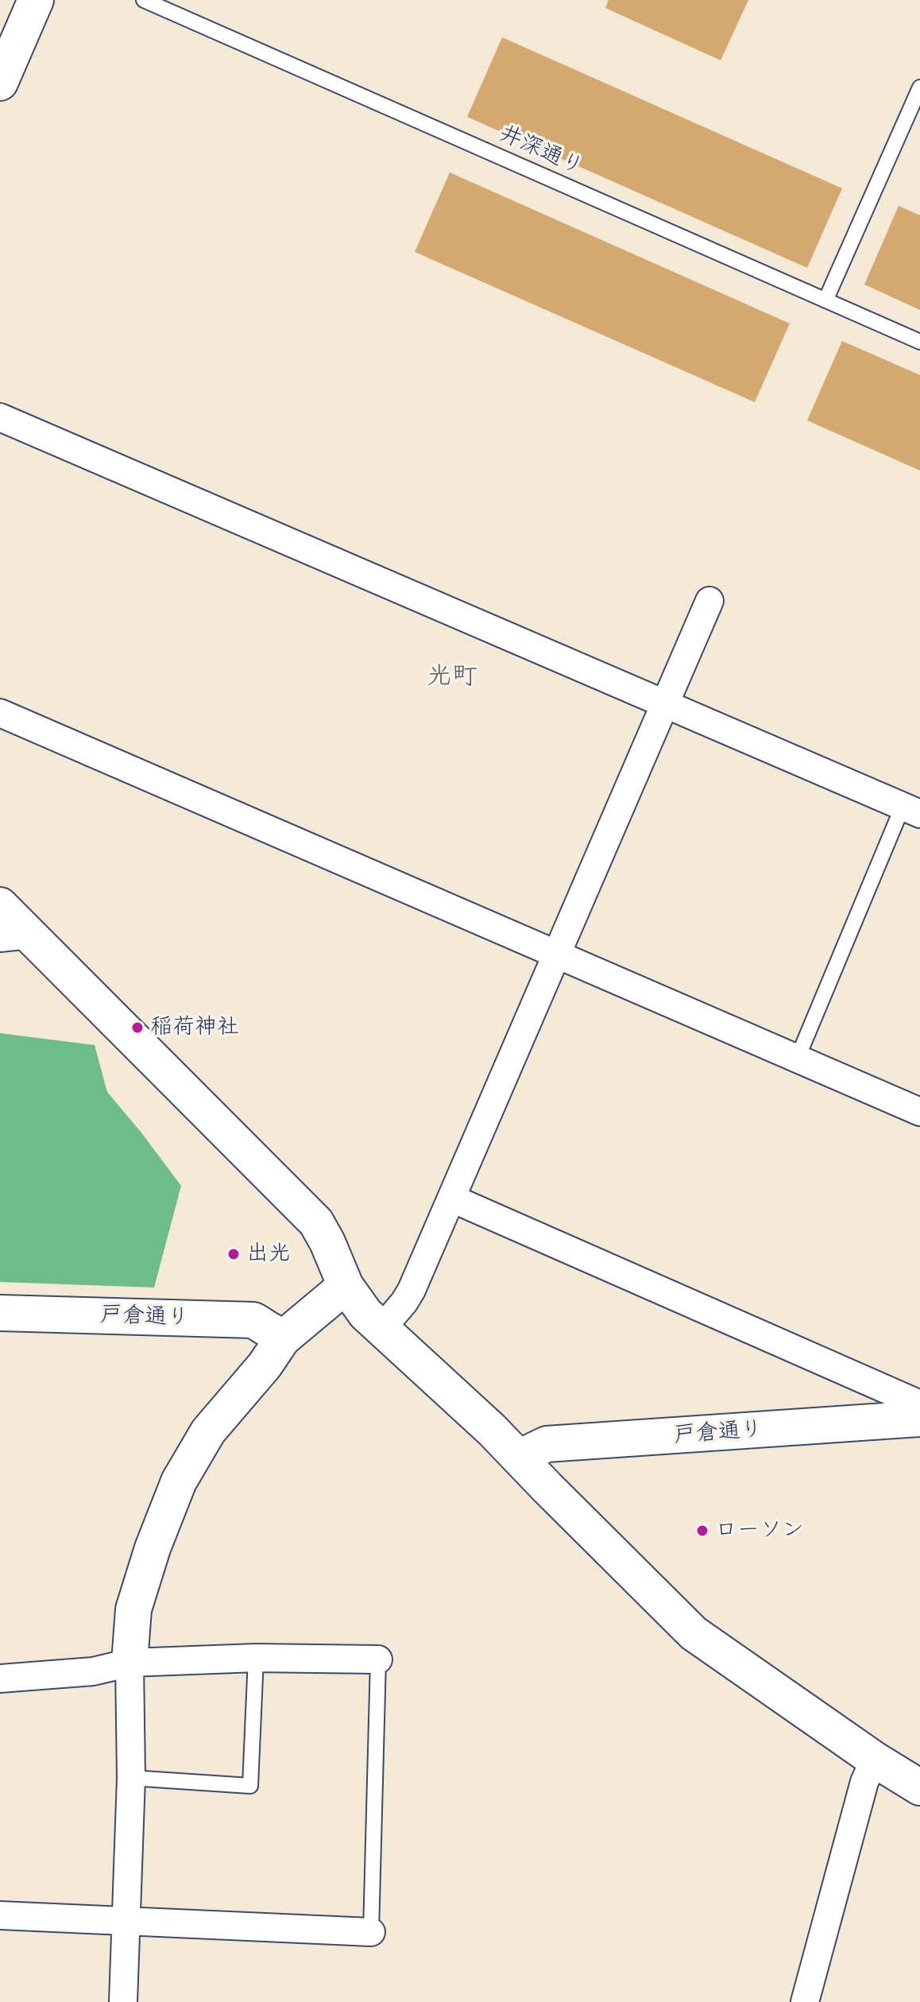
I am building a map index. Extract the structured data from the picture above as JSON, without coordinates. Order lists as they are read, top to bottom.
{
  "streets": {
    "street": ["戸倉通り"],
    "lane": ["井深通り"]
  },
  "districts": ["光町"],
  "places": ["稲荷神社", "出光", "ローソン"]
}
